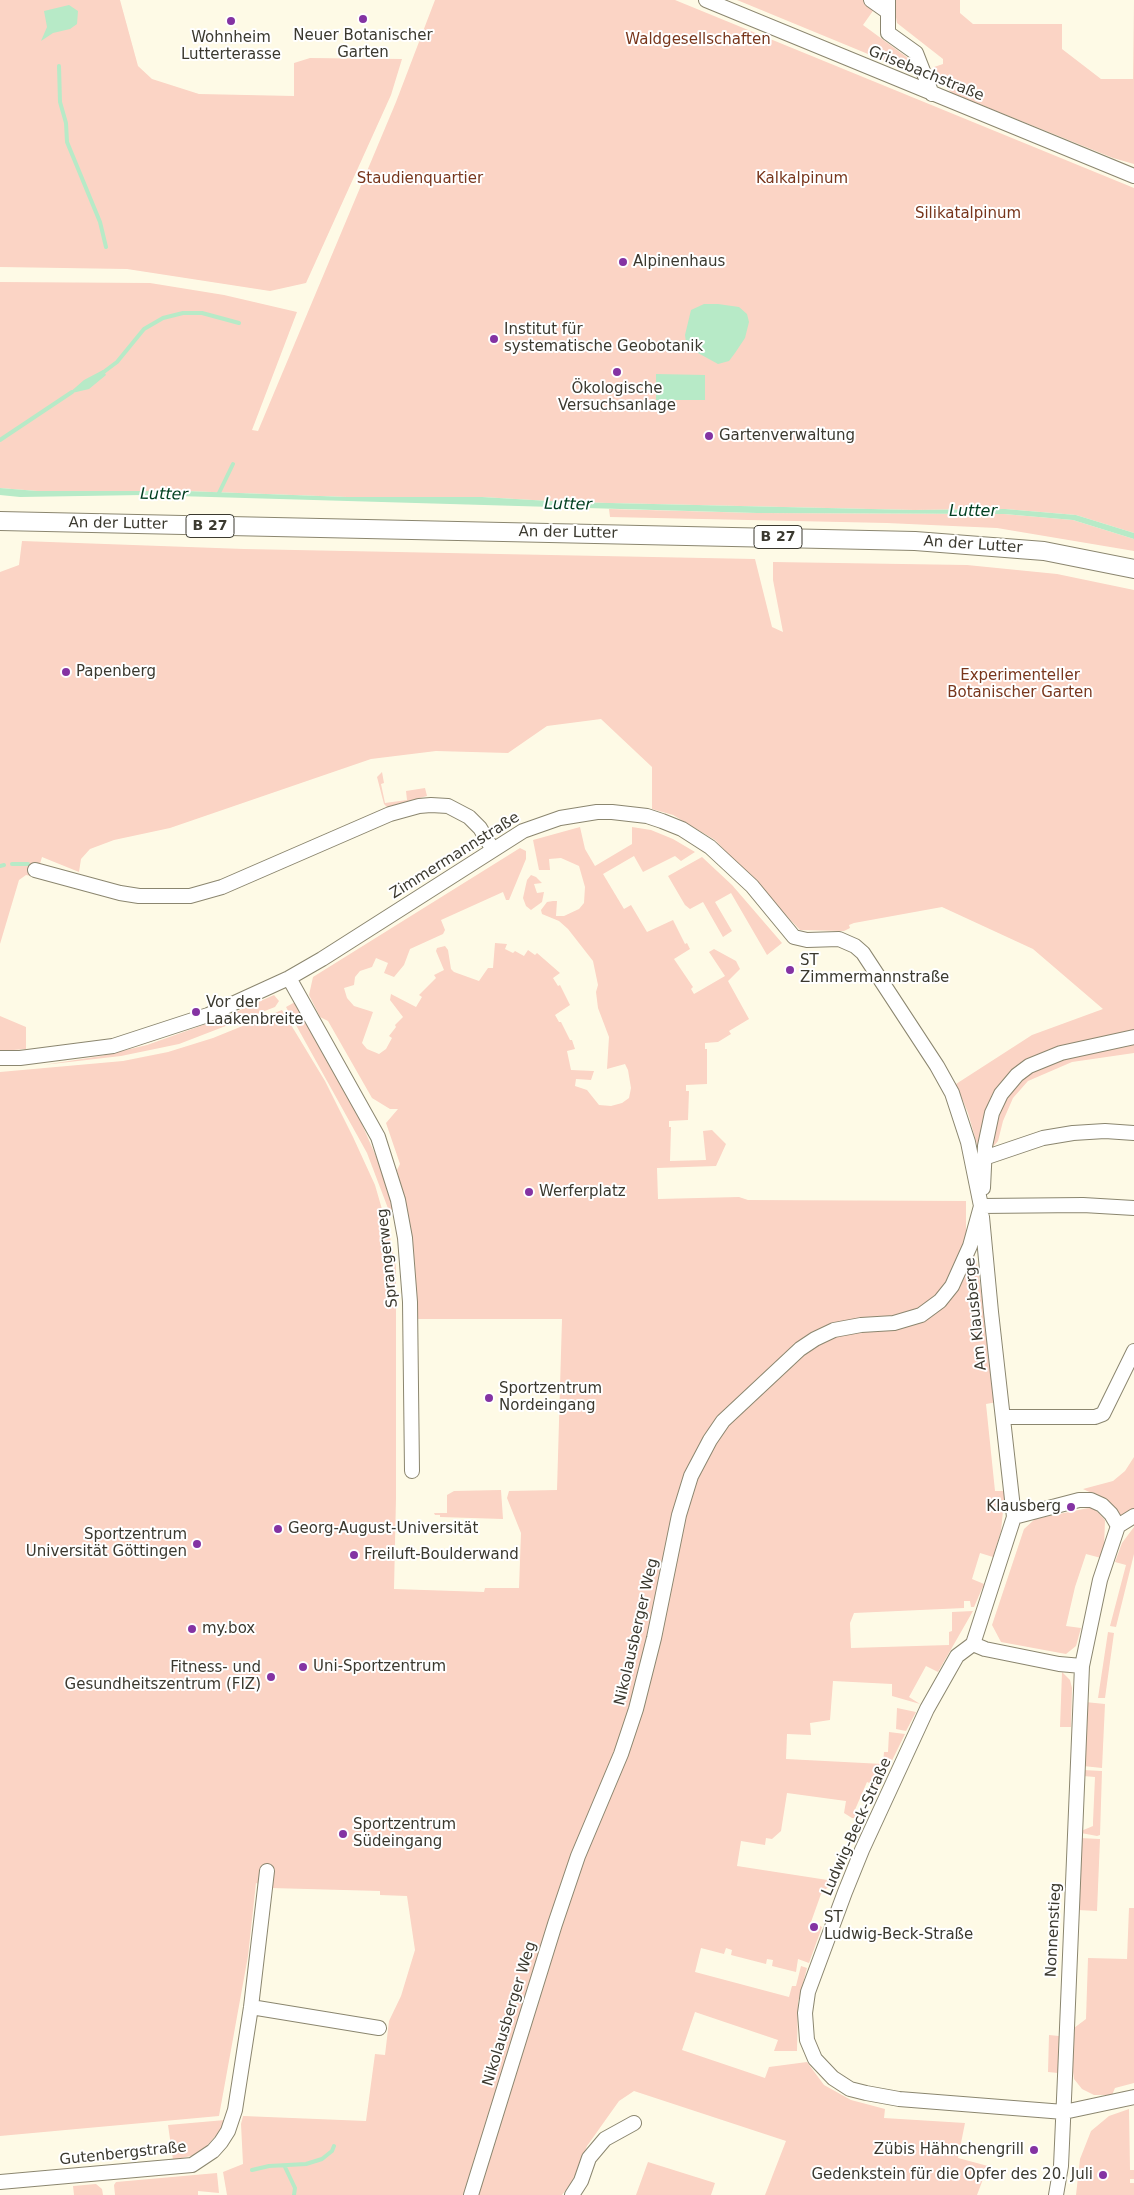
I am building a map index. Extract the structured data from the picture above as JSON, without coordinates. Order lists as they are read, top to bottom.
{
  "streets": {
    "main road": ["An der Lutter", "B 27"],
    "street": [
      "Grisebachstraße",
      "Zimmermannstraße",
      "Sprangerweg",
      "Am Klausberge",
      "Nikolausberger Weg",
      "Ludwig-Beck-Straße",
      "Nonnenstieg",
      "Gutenbergstraße"
    ]
  },
  "crossings": [
    ["Zimmermannstraße", "Sprangerweg"],
    ["Zimmermannstraße", "Am Klausberge"],
    ["Zimmermannstraße", "Nikolausberger Weg"],
    ["Am Klausberge", "Nikolausberger Weg"],
    ["Ludwig-Beck-Straße", "Nonnenstieg"]
  ],
  "water": ["Lutter"],
  "parks": [
    "Waldgesellschaften",
    "Staudienquartier",
    "Kalkalpinum",
    "Silikatalpinum",
    "Experimenteller Botanischer Garten"
  ],
  "places": [
    "Neuer Botanischer Garten",
    "Wohnheim Lutterterasse",
    "Alpinenhaus",
    "Institut für systematische Geobotanik",
    "Ökologische Versuchsanlage",
    "Gartenverwaltung",
    "Papenberg",
    "ST Zimmermannstraße",
    "Vor der Laakenbreite",
    "Werferplatz",
    "Sportzentrum Nordeingang",
    "Klausberg",
    "Georg-August-Universität",
    "Sportzentrum Universität Göttingen",
    "Freiluft-Boulderwand",
    "my.box",
    "Uni-Sportzentrum",
    "Fitness- und Gesundheitszentrum (FIZ)",
    "Sportzentrum Südeingang",
    "ST Ludwig-Beck-Straße",
    "Zübis Hähnchengrill",
    "Gedenkstein für die Opfer des 20. Juli"
  ]
}
